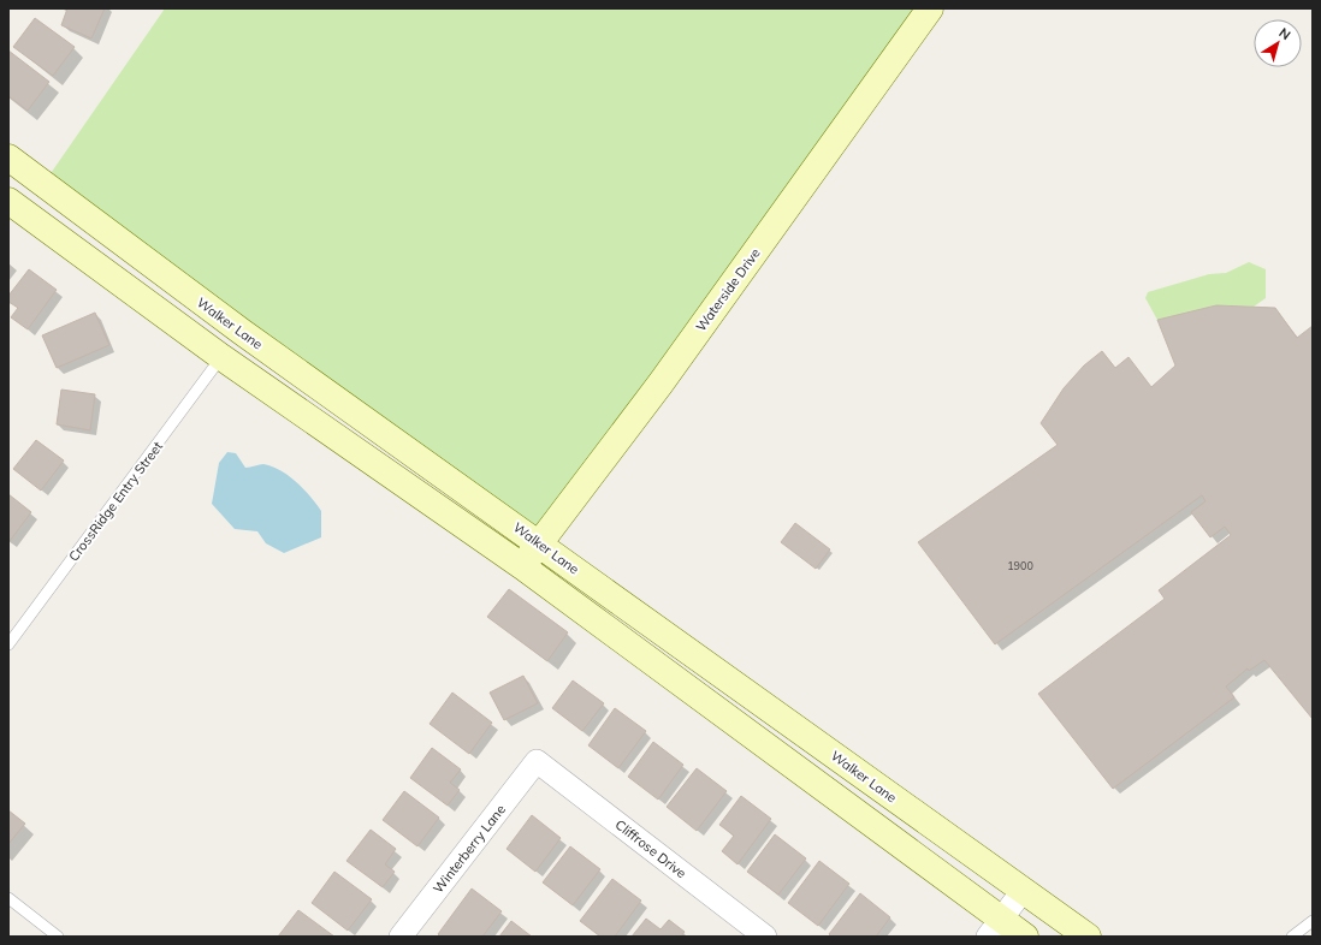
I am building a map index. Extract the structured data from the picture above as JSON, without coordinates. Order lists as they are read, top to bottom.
{
  "streets": {
    "street": [
      "Waterside Drive",
      "Walker Lane",
      "Winterberry Lane",
      "Cliffrose Drive"
    ],
    "lane": ["CrossRidge Entry Street"]
  },
  "crossings": [
    ["Waterside Drive", "Walker Lane"],
    ["Winterberry Lane", "Cliffrose Drive"]
  ],
  "house_numbers": ["1900"],
  "north": "top right"
}
